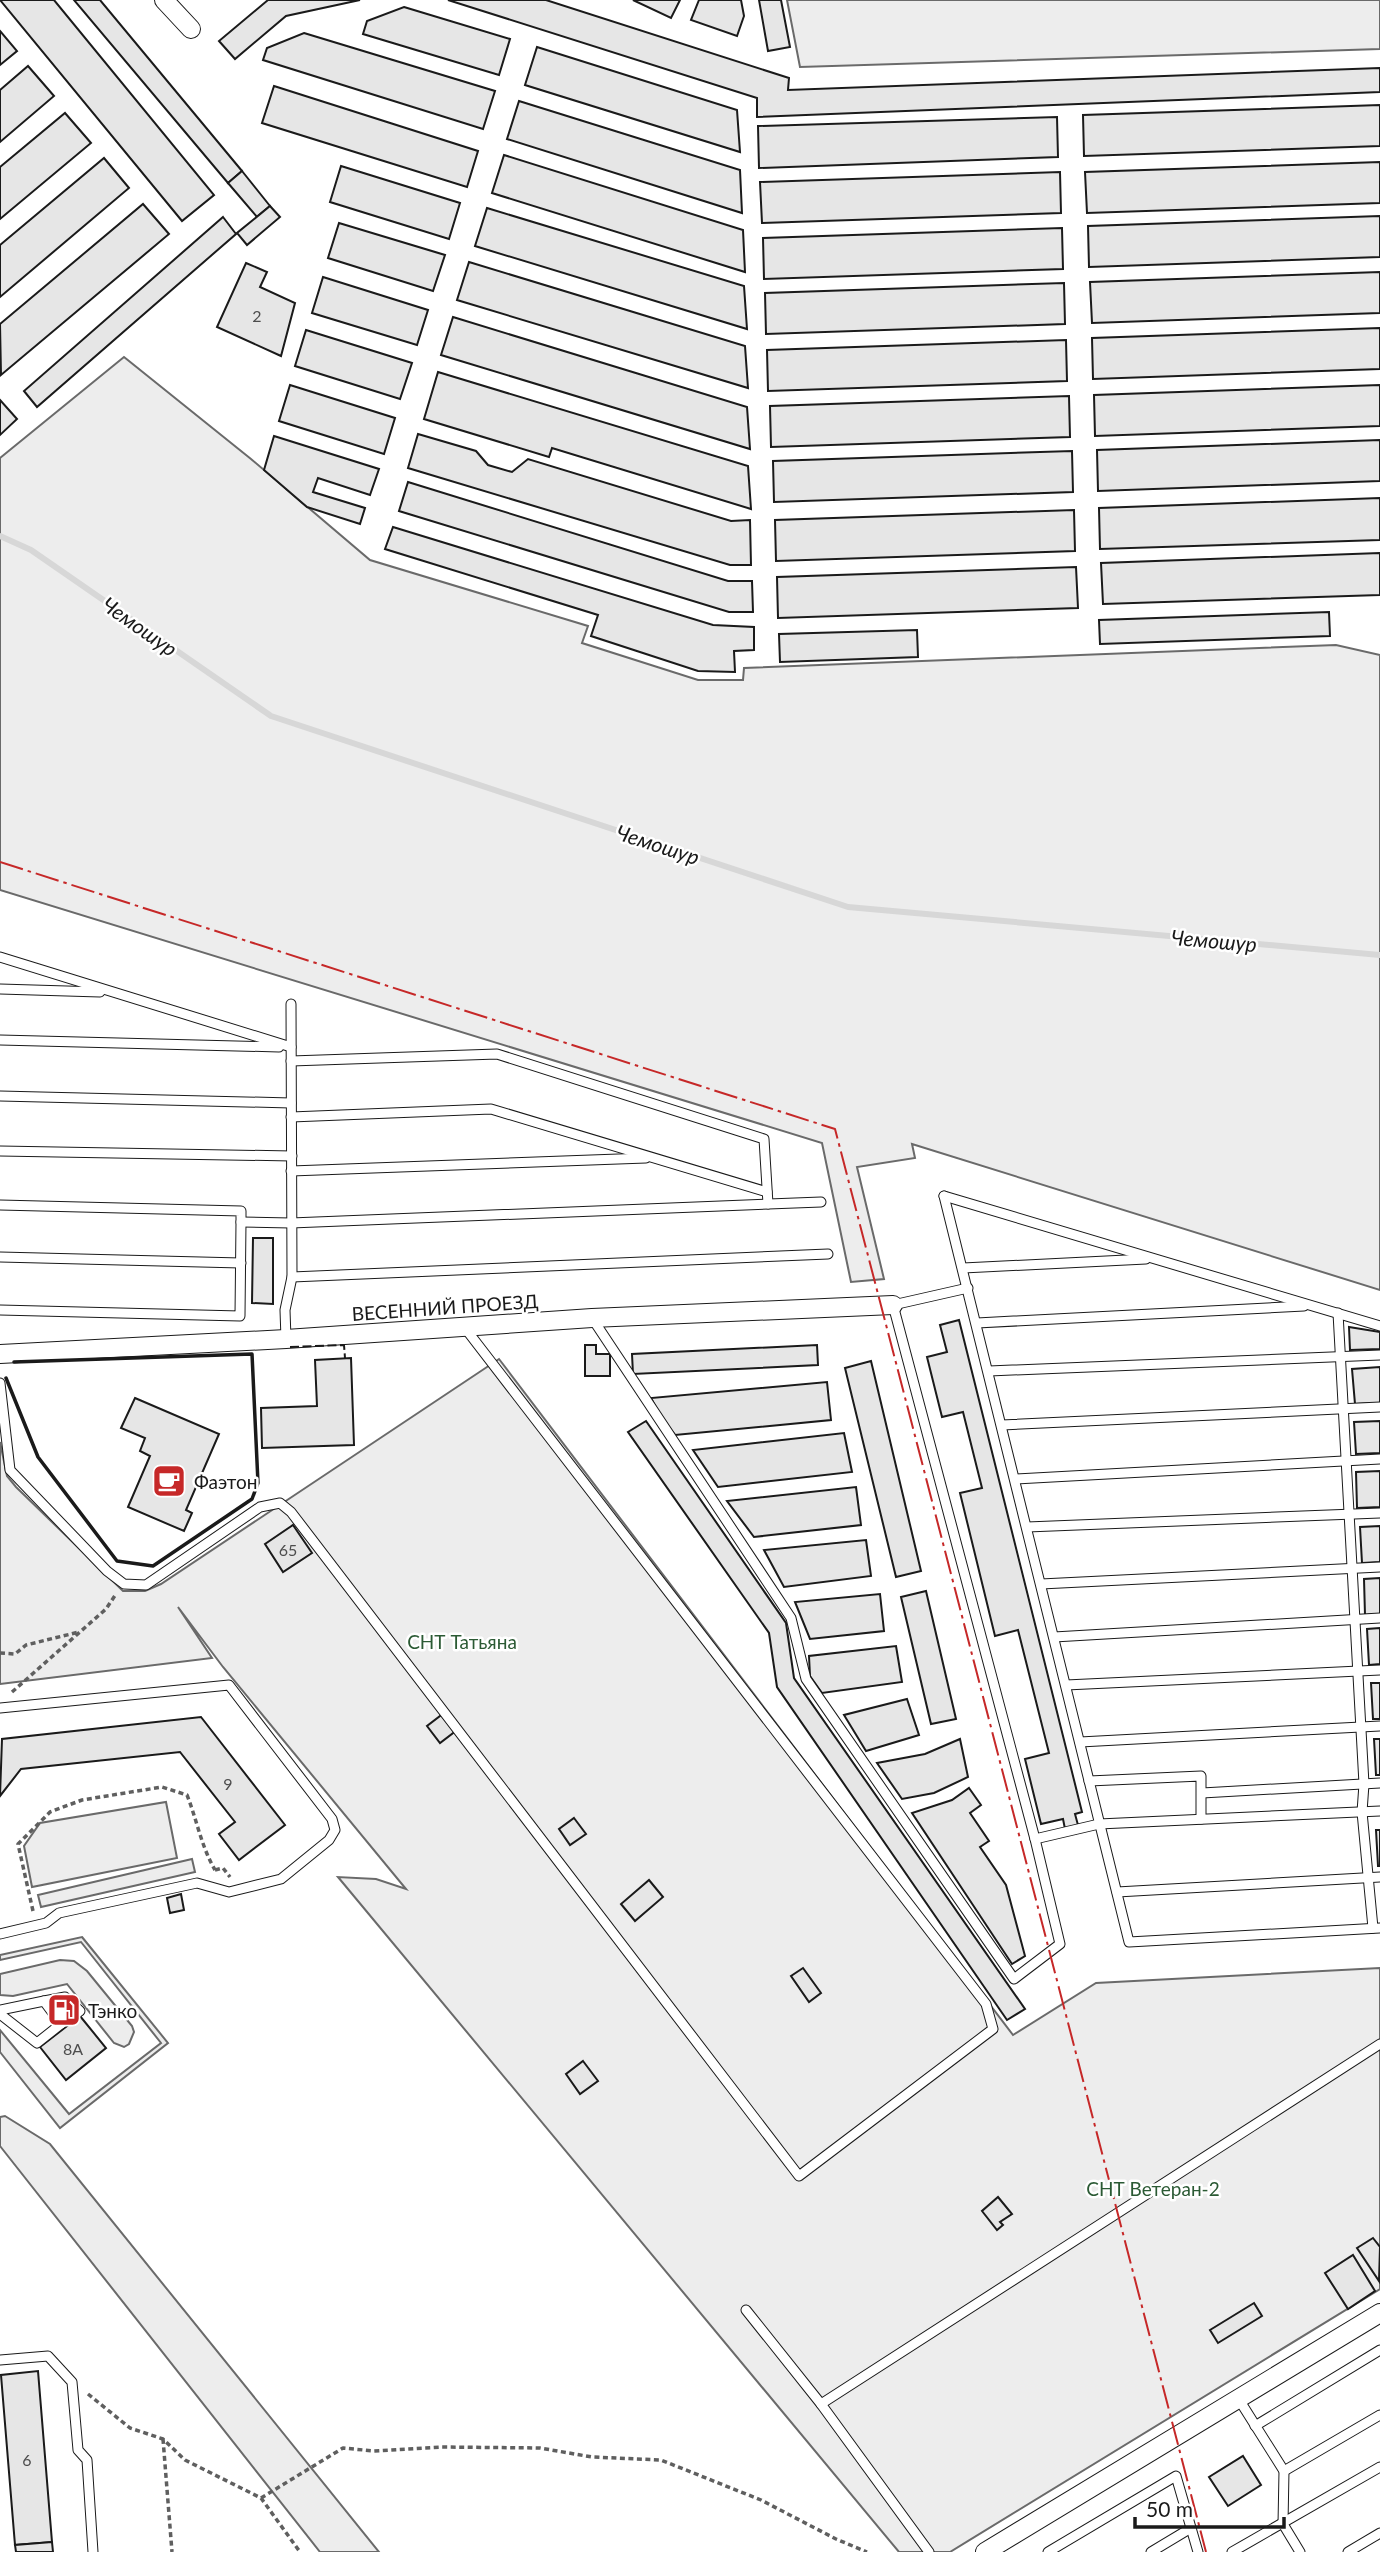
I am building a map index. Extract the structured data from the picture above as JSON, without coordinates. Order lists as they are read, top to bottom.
{
  "streets": {
    "street": ["ВЕСЕННИЙ ПРОЕЗД"]
  },
  "water": ["Чемошур"],
  "parks": ["СНТ Татьяна", "СНТ Ветеран-2"],
  "places": {
    "cafe": ["Фаэтон"],
    "fuel station": ["Тэнко"]
  },
  "house_numbers": [
    "2",
    "65",
    "9",
    "8А",
    "6"
  ],
  "scale_bar": "50 m"
}
